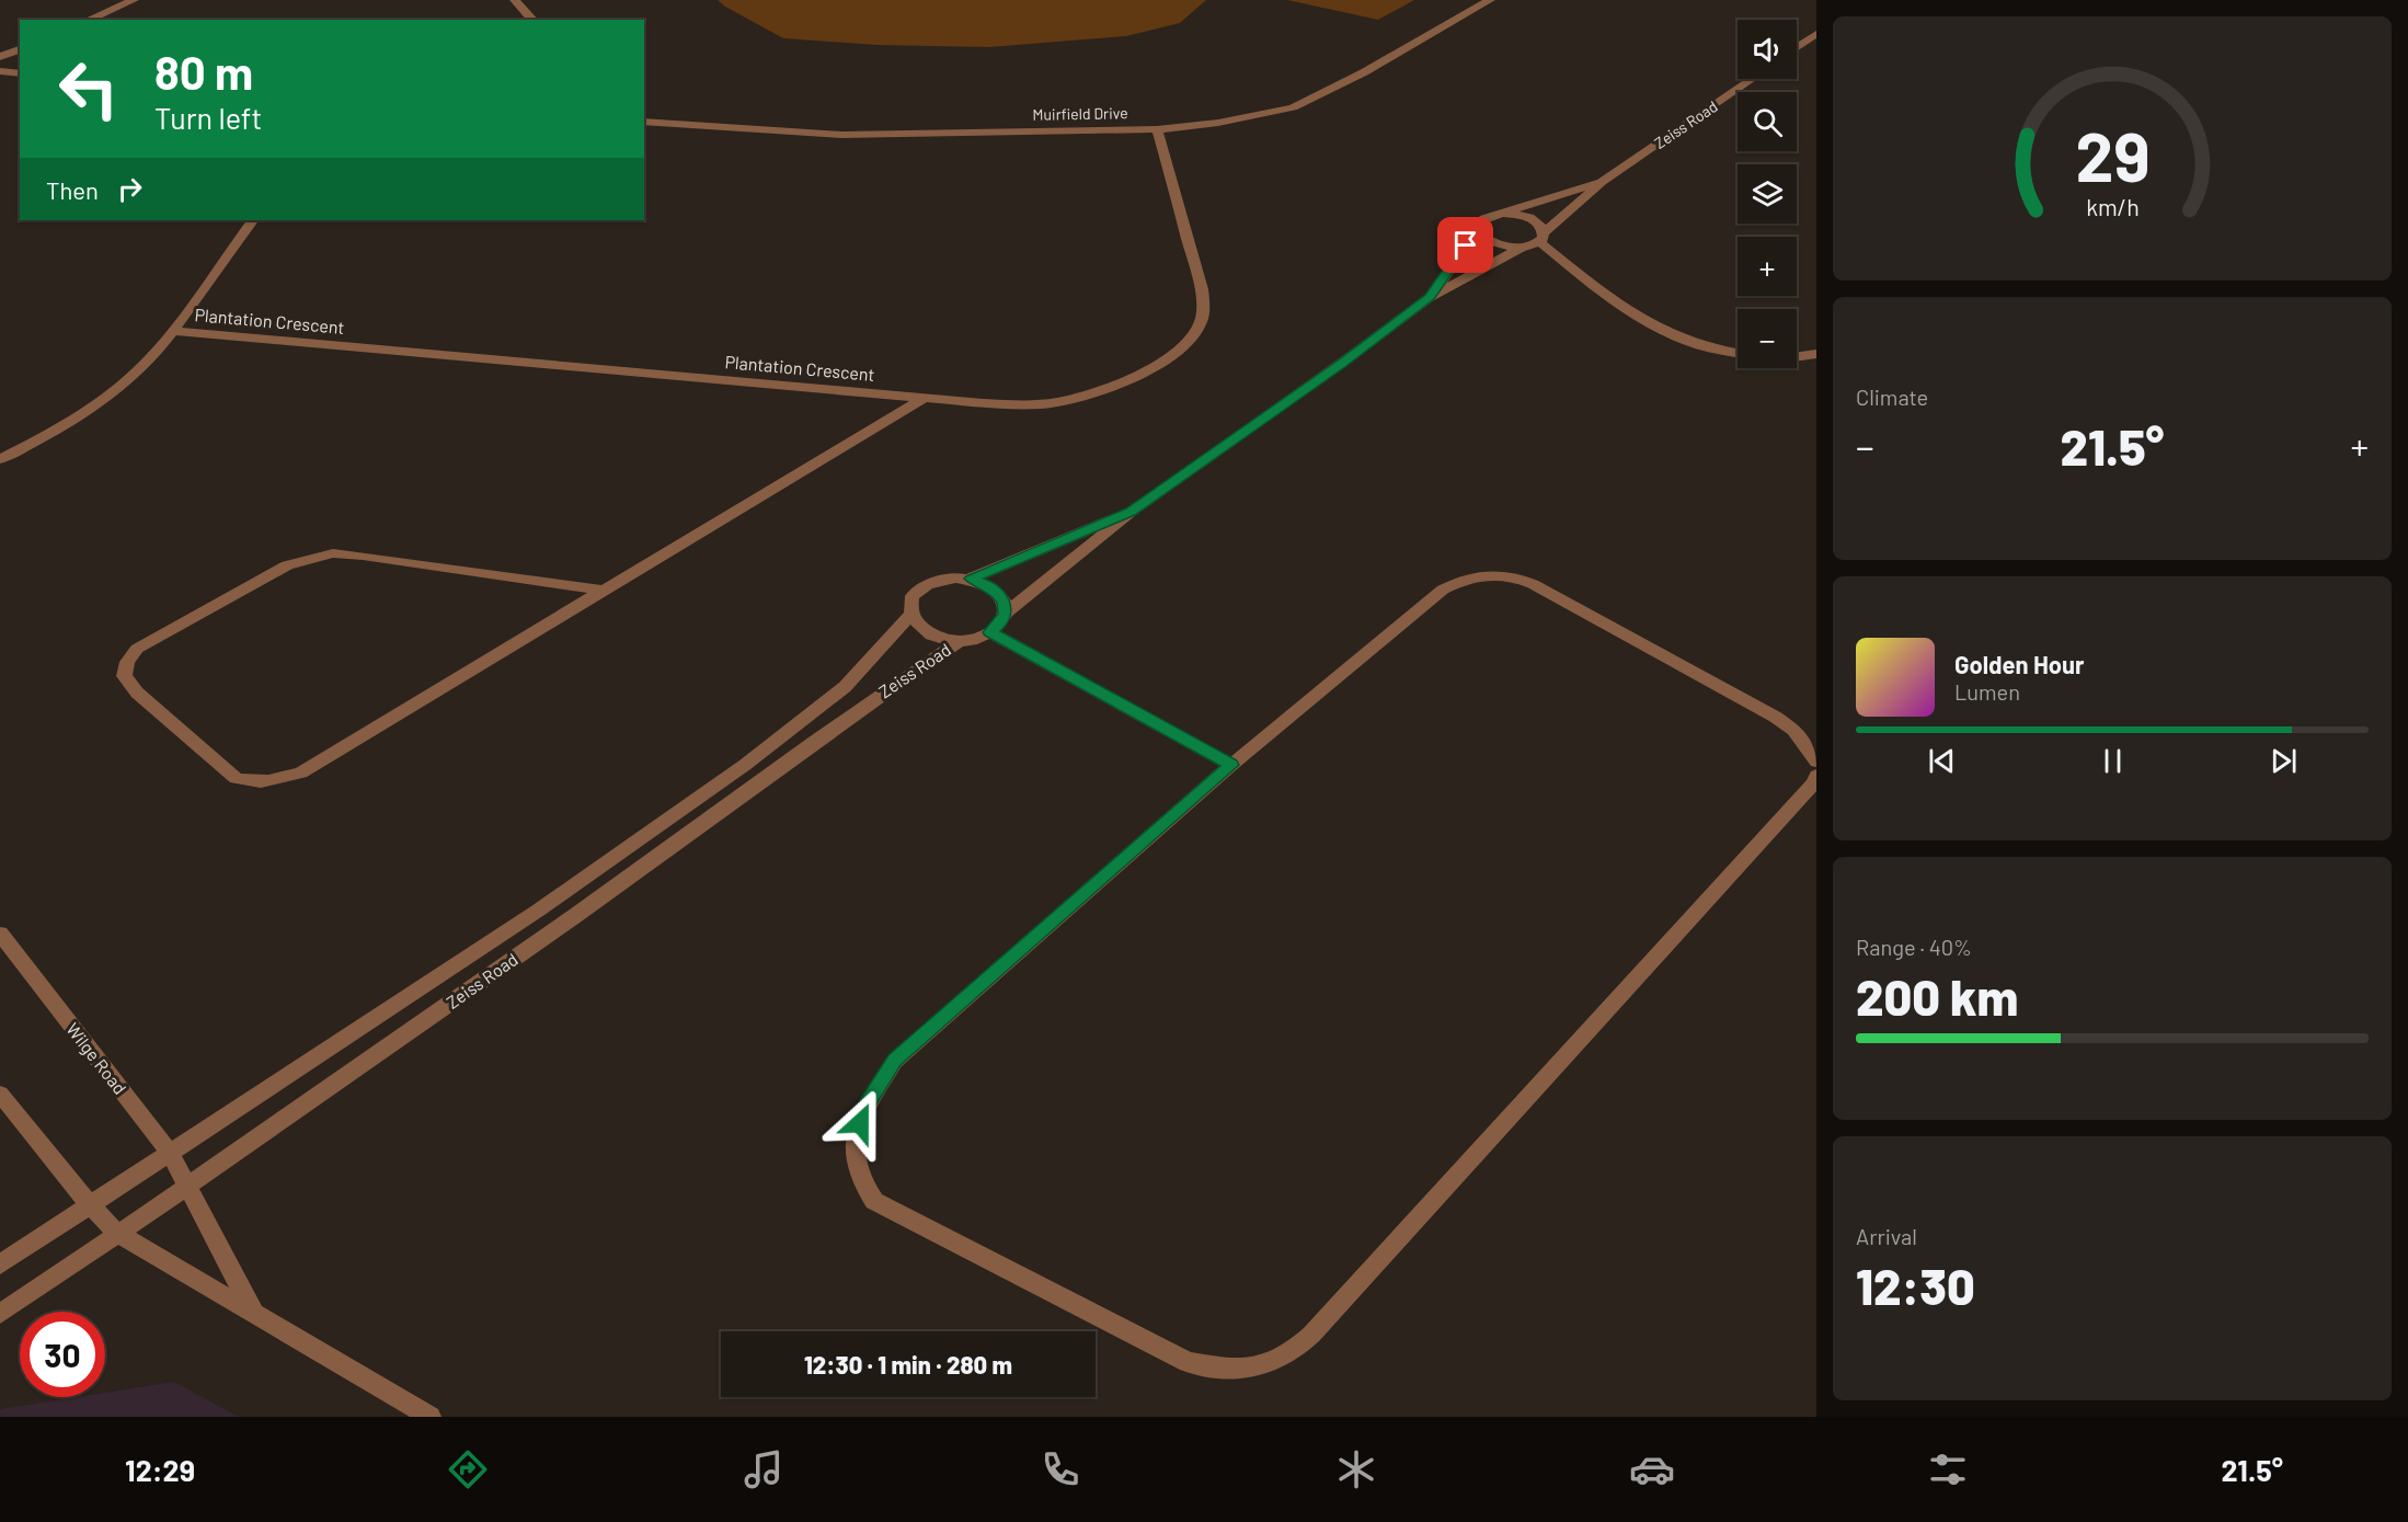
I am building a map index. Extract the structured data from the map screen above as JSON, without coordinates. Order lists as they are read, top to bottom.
{
  "streets": {
    "street": [
      "Muirfield Drive",
      "Zeiss Road",
      "Plantation Crescent",
      "Wilge Road"
    ]
  },
  "crossings": [
    ["Muirfield Drive", "Plantation Crescent"],
    ["Zeiss Road", "Wilge Road"]
  ],
  "page": {
    "map_buttons": ["+", "−"],
    "turn": ["80 m", "Turn left"],
    "then": "Then",
    "tile": [
      "Climate",
      ["Range · 40%", "200 km"],
      ["Arrival", "12:30"]
    ],
    "heat": ["−", "21.5°", "+"],
    "song": ["Golden Hour", "Lumen"],
    "limit": "30",
    "trip": "12:30 · 1 min · 280 m",
    "tabs": ["12:29", "21.5°"],
    "gauge": ["29", "km/h"]
  }
}
